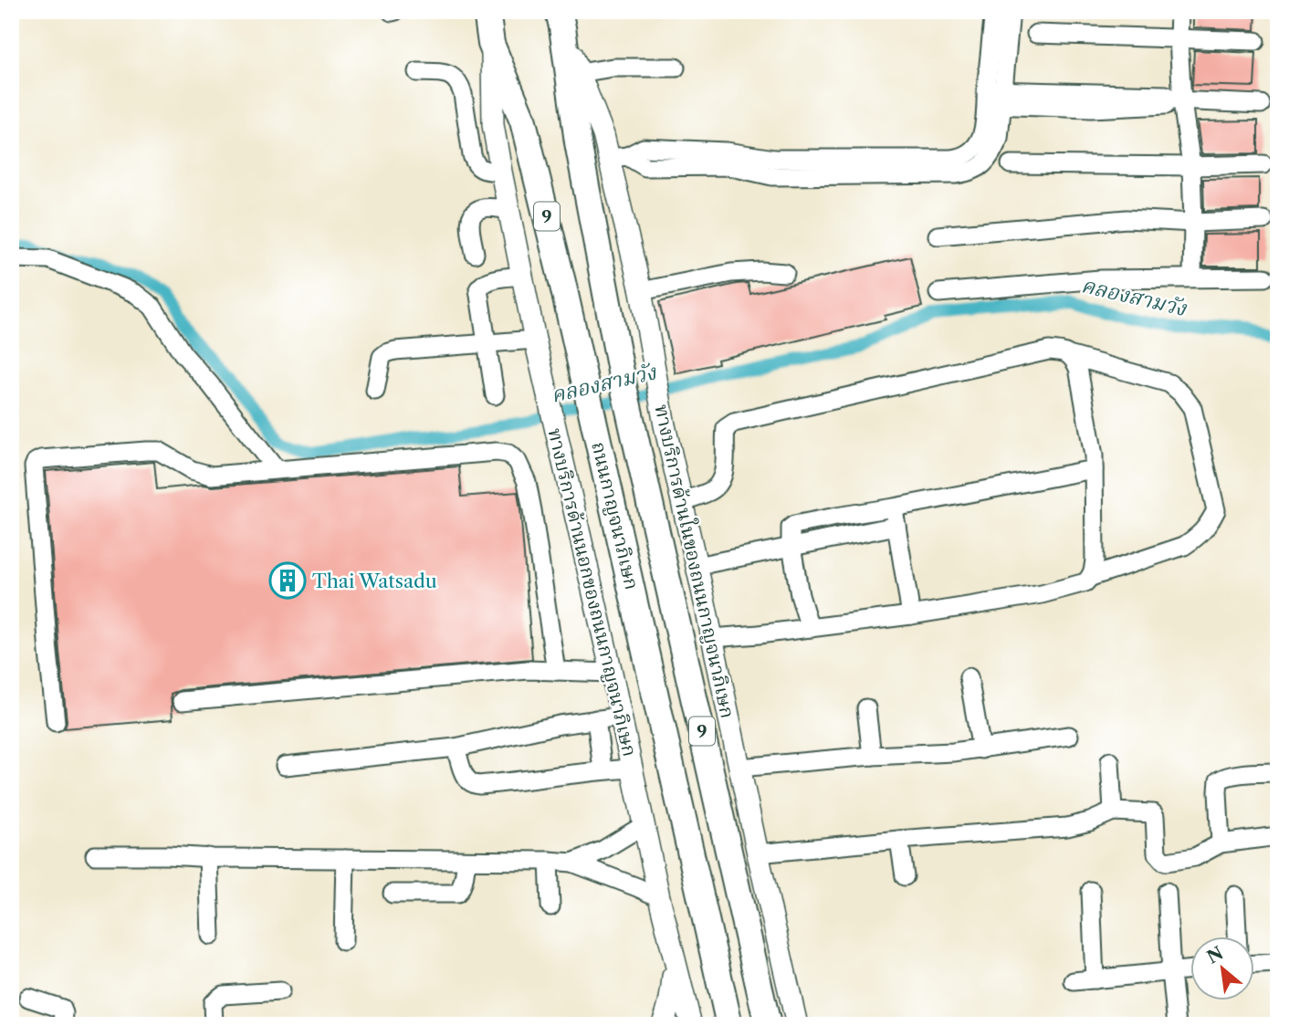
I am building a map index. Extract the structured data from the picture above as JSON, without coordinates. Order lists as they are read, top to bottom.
{
  "streets": {
    "highway": ["9", "ถนนกาญจนาภิเษก"],
    "main road": ["ทางบริการด้านในของถนนกาญจนาภิเษก", "ทางบริการด้านนอกของถนนกาญจนาภิเษก"]
  },
  "crossings": [
    ["ถนนกาญจนาภิเษก", "ทางบริการด้านในของถนนกาญจนาภิเษก"],
    ["ถนนกาญจนาภิเษก", "ทางบริการด้านนอกของถนนกาญจนาภิเษก"]
  ],
  "water": ["คลองสามวัง"],
  "places": {
    "building": ["Thai Watsadu"]
  },
  "north": "top left"
}
